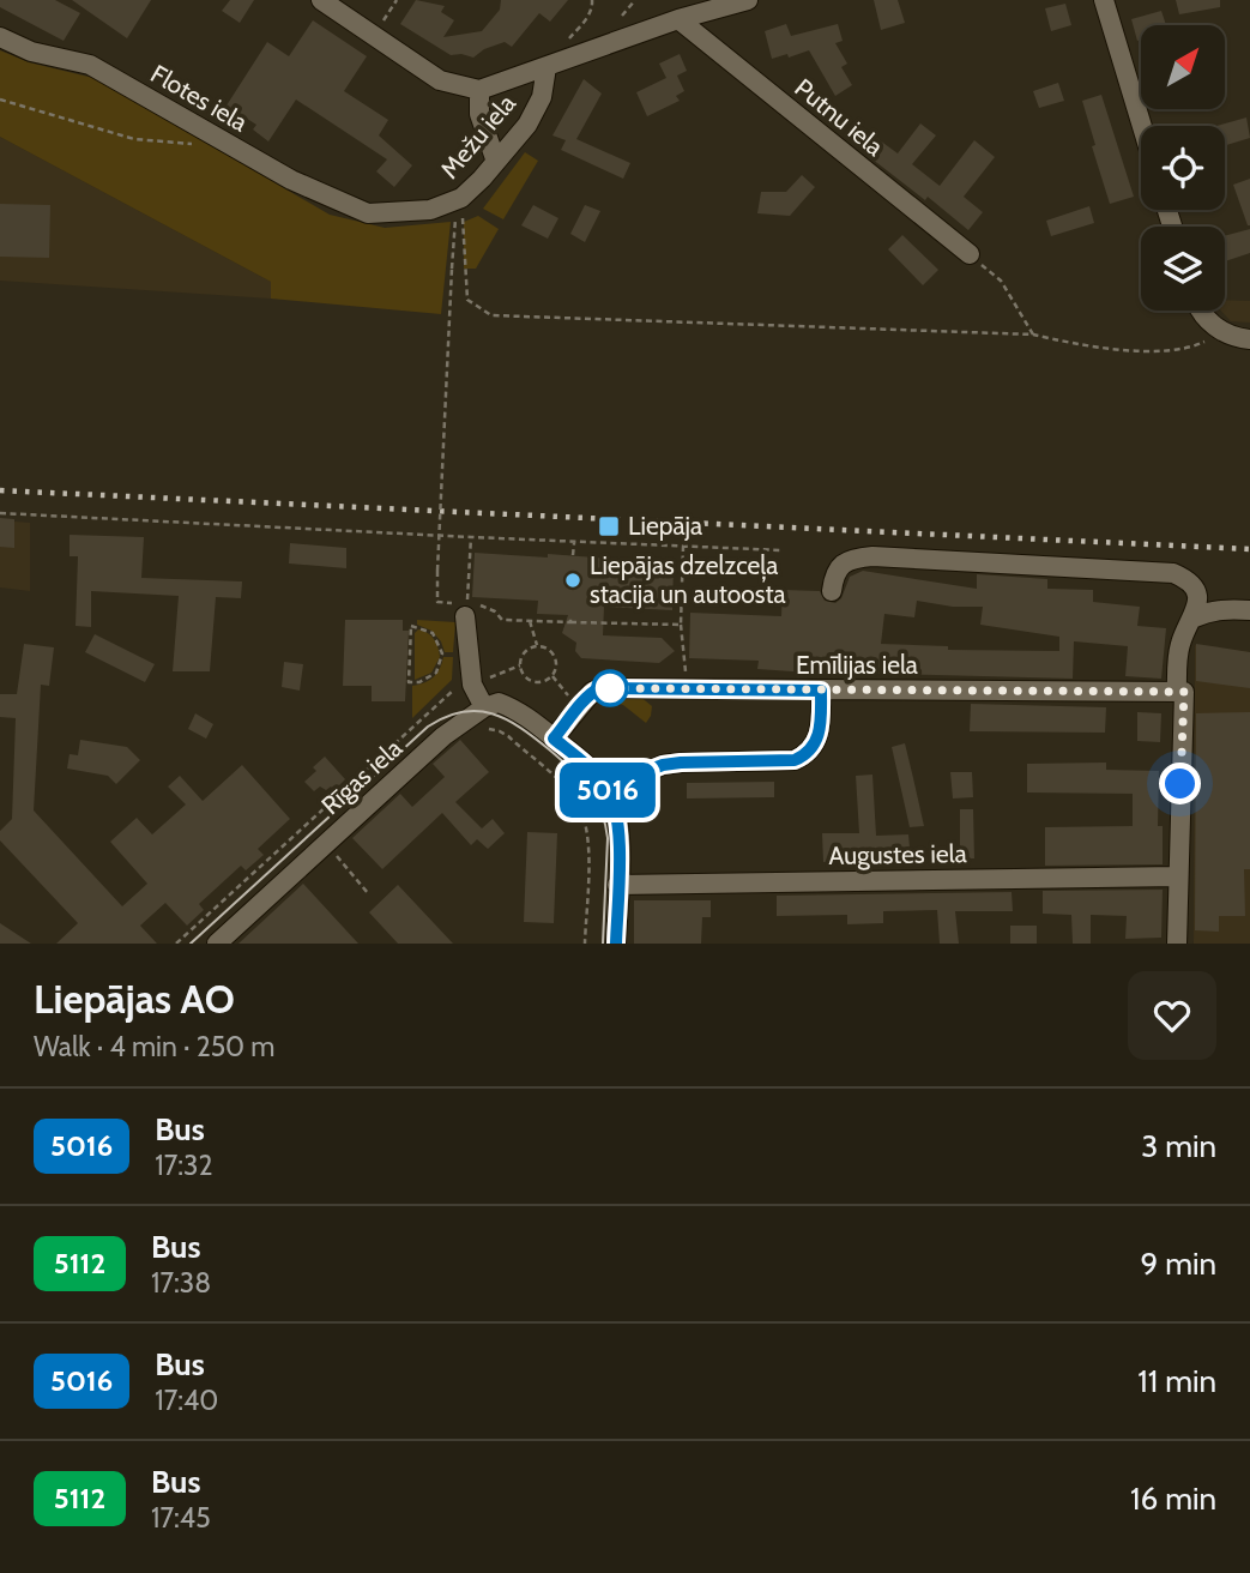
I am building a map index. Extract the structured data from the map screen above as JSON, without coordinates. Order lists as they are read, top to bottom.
{
  "streets": {
    "street": [
      "Flotes iela",
      "Putnu iela",
      "Mežu iela",
      "Emīlijas iela",
      "Rīgas iela",
      "Augustes iela"
    ]
  },
  "crossings": [
    ["Flotes iela", "Mežu iela"],
    ["Putnu iela", "Mežu iela"]
  ],
  "places": {
    "transit": ["Liepāja"],
    "other": ["Liepājas dzelzceļa stacija un autoosta"]
  },
  "lines": ["bus line 5016"],
  "north": "top right",
  "page": {
    "on_map": "5016",
    "heading": ["Liepājas AO", "Walk · 4 min · 250 m"],
    "list": [
      {
        "mark": "5016",
        "name": "Bus",
        "note": "17:32",
        "value": "3 min"
      },
      {
        "mark": "5112",
        "name": "Bus",
        "note": "17:38",
        "value": "9 min"
      },
      {
        "mark": "5016",
        "name": "Bus",
        "note": "17:40",
        "value": "11 min"
      },
      {
        "mark": "5112",
        "name": "Bus",
        "note": "17:45",
        "value": "16 min"
      }
    ]
  }
}
